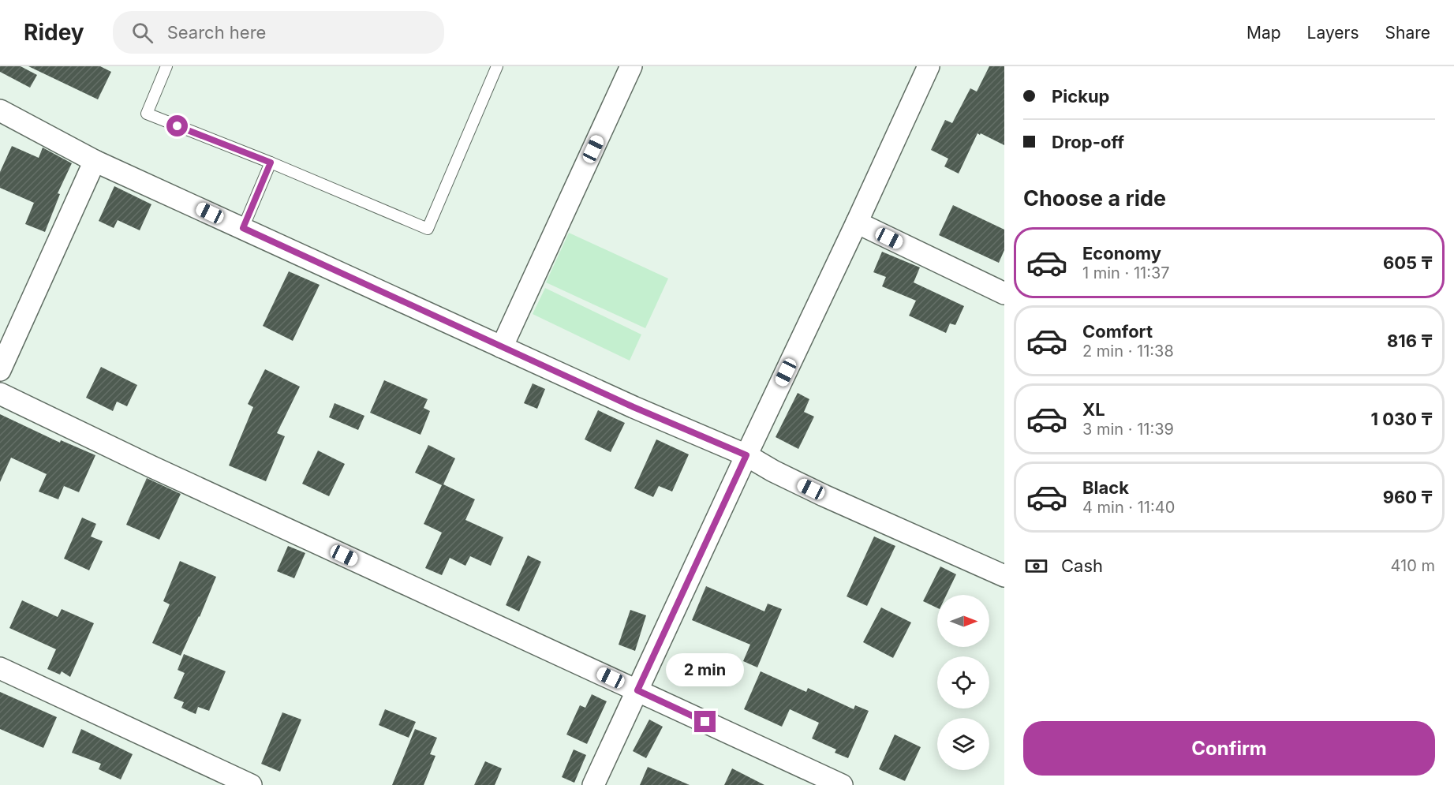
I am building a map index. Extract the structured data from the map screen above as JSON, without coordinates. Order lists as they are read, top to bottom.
{
  "north": "right",
  "page": {
    "header": "Ridey",
    "search": "Search here",
    "nav": ["Map", "Layers", "Share"],
    "banner": ["Pickup", "Drop-off"],
    "heading": "Choose a ride",
    "list": [
      {
        "name": "Economy",
        "note": "1 min · 11:37",
        "value": "605 ₸"
      },
      {
        "name": "Comfort",
        "note": "2 min · 11:38",
        "value": "816 ₸"
      },
      {
        "name": "XL",
        "note": "3 min · 11:39",
        "value": "1 030 ₸"
      },
      {
        "name": "Black",
        "note": "4 min · 11:40",
        "value": "960 ₸"
      }
    ],
    "pay": ["Cash", "410 m"],
    "bubble": "2 min",
    "buttons": "Confirm"
  }
}
